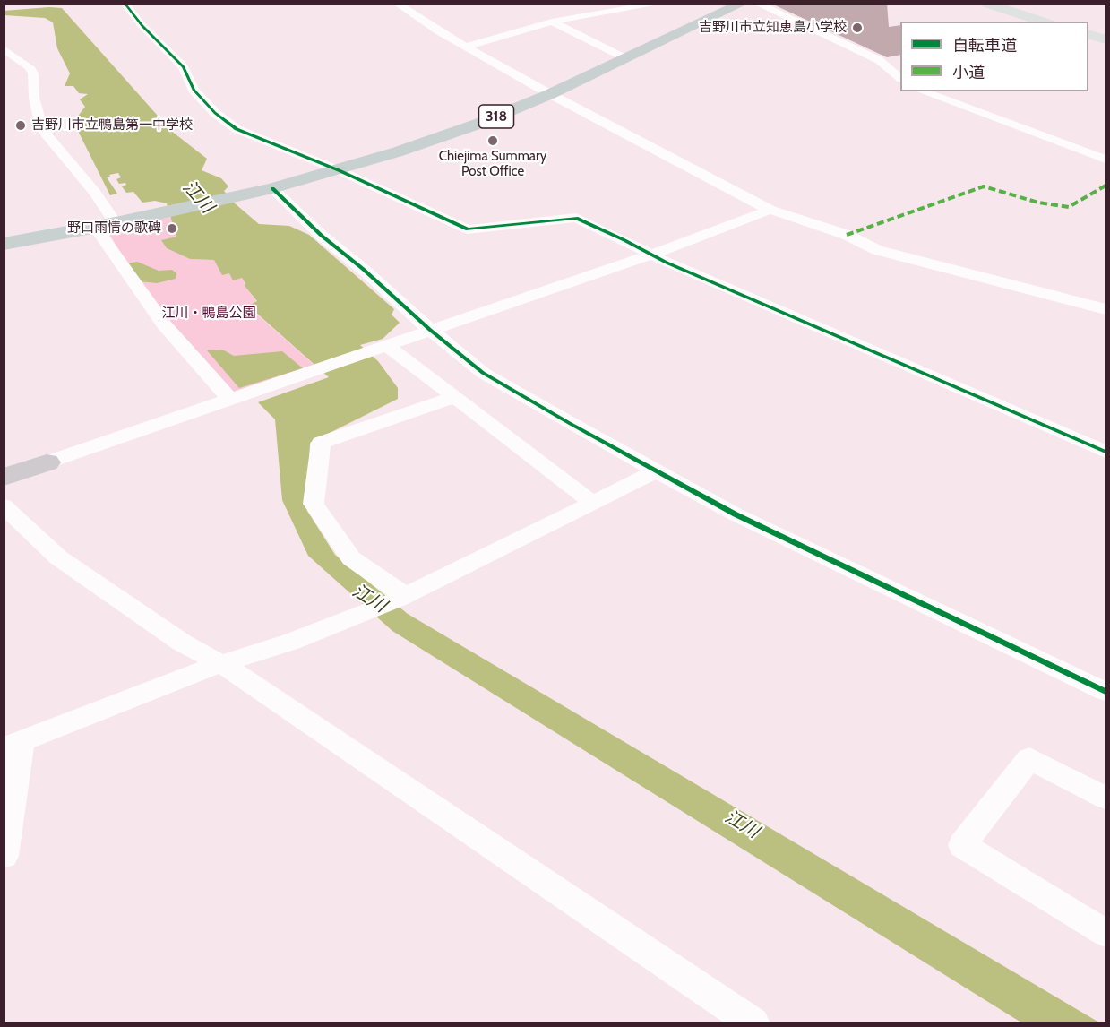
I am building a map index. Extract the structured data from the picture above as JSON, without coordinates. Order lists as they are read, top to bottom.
{
  "streets": {
    "highway": ["318"]
  },
  "water": ["江川"],
  "parks": ["江川・鴨島公園"],
  "places": [
    "吉野川市立知恵島小学校",
    "吉野川市立鴨島第一中学校",
    "Chiejima Summary Post Office",
    "野口雨情の歌碑"
  ],
  "legend": ["自転車道", "小道"]
}
